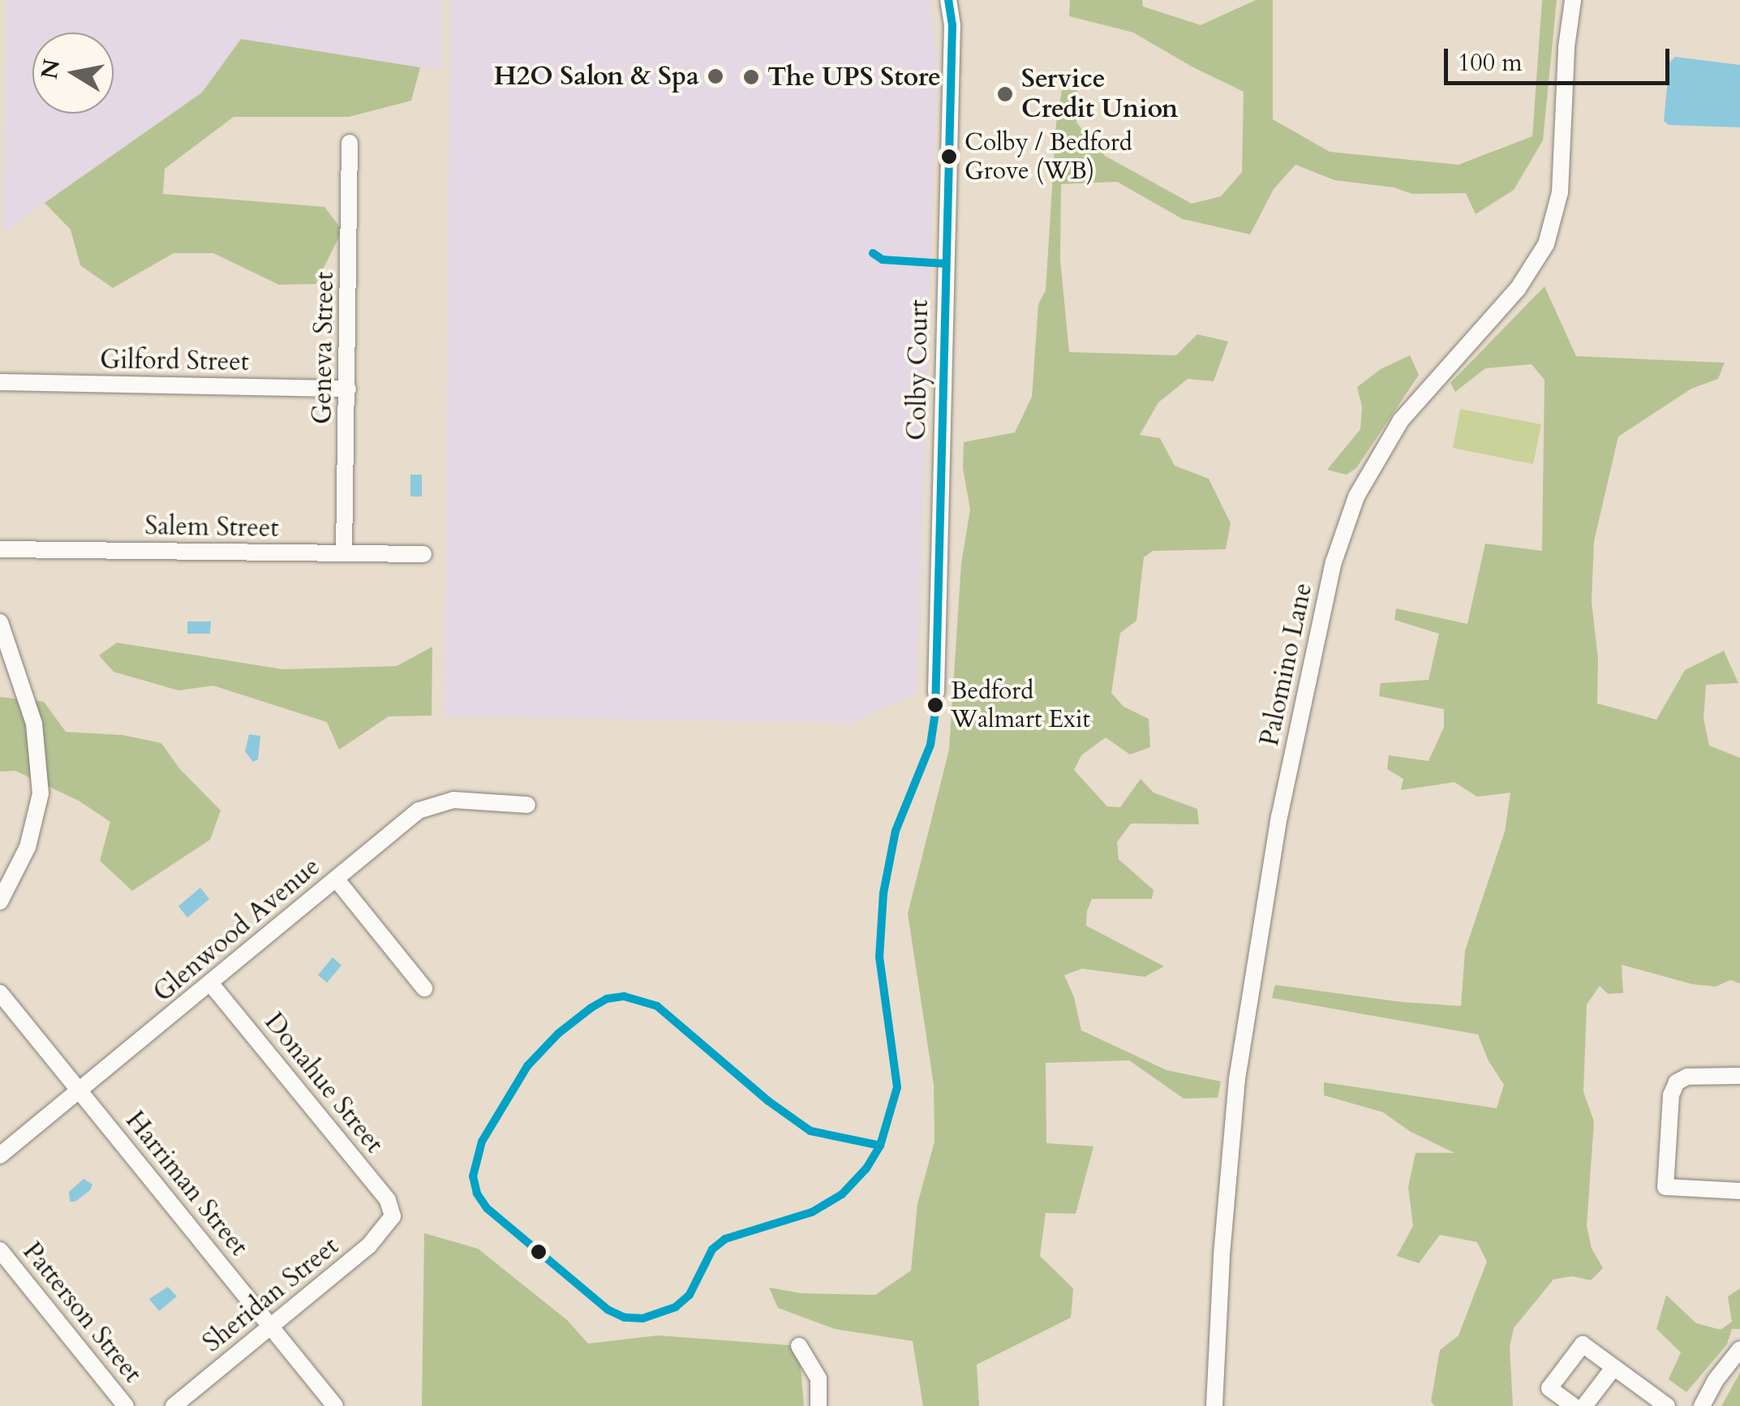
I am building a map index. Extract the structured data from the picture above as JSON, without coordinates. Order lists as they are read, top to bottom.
{
  "streets": {
    "street": [
      "Geneva Street",
      "Gilford Street",
      "Colby Court",
      "Salem Street",
      "Palomino Lane",
      "Glenwood Avenue",
      "Donahue Street",
      "Harriman Street",
      "Sheridan Street",
      "Patterson Street"
    ]
  },
  "crossings": [
    ["Geneva Street", "Gilford Street"],
    ["Geneva Street", "Salem Street"],
    ["Glenwood Avenue", "Donahue Street"],
    ["Glenwood Avenue", "Harriman Street"],
    ["Donahue Street", "Sheridan Street"],
    ["Harriman Street", "Sheridan Street"]
  ],
  "places": [
    "H2O Salon & Spa",
    "The UPS Store",
    "Service Credit Union",
    "Colby / Bedford Grove (WB)",
    "Bedford Walmart Exit"
  ],
  "scale_bar": "100 m",
  "north": "left"
}
